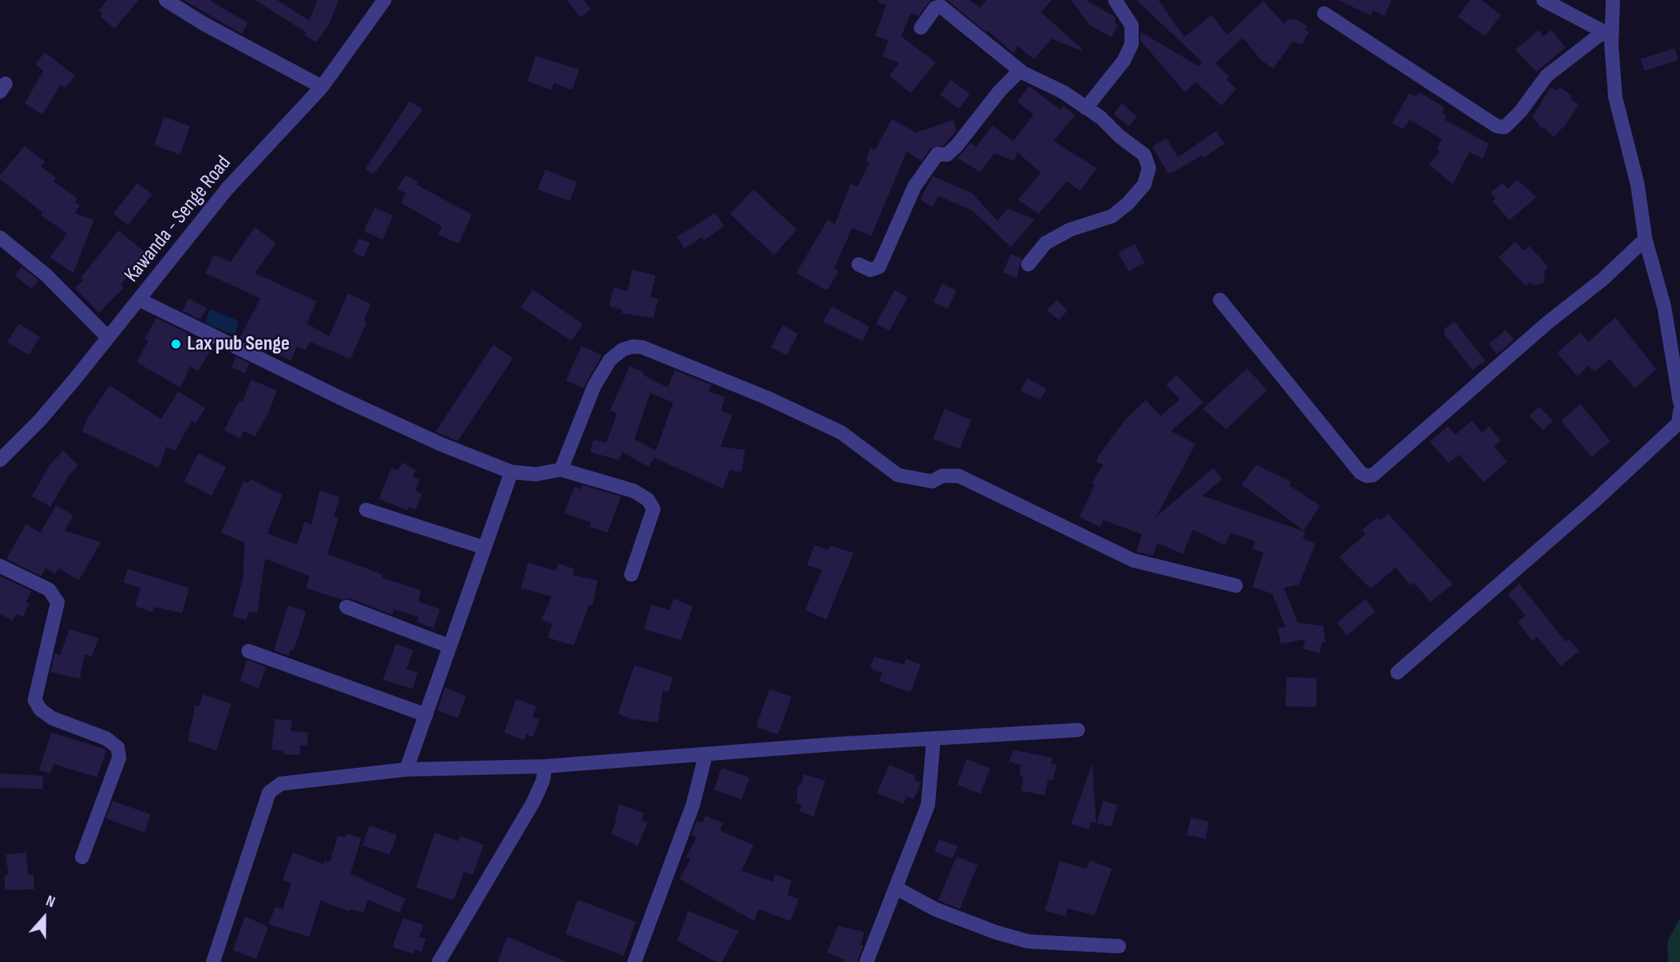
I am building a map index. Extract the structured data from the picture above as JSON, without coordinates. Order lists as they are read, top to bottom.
{
  "streets": {
    "street": ["Kawanda - Senge Road"]
  },
  "places": ["Lax pub Senge"],
  "north": "top"
}
